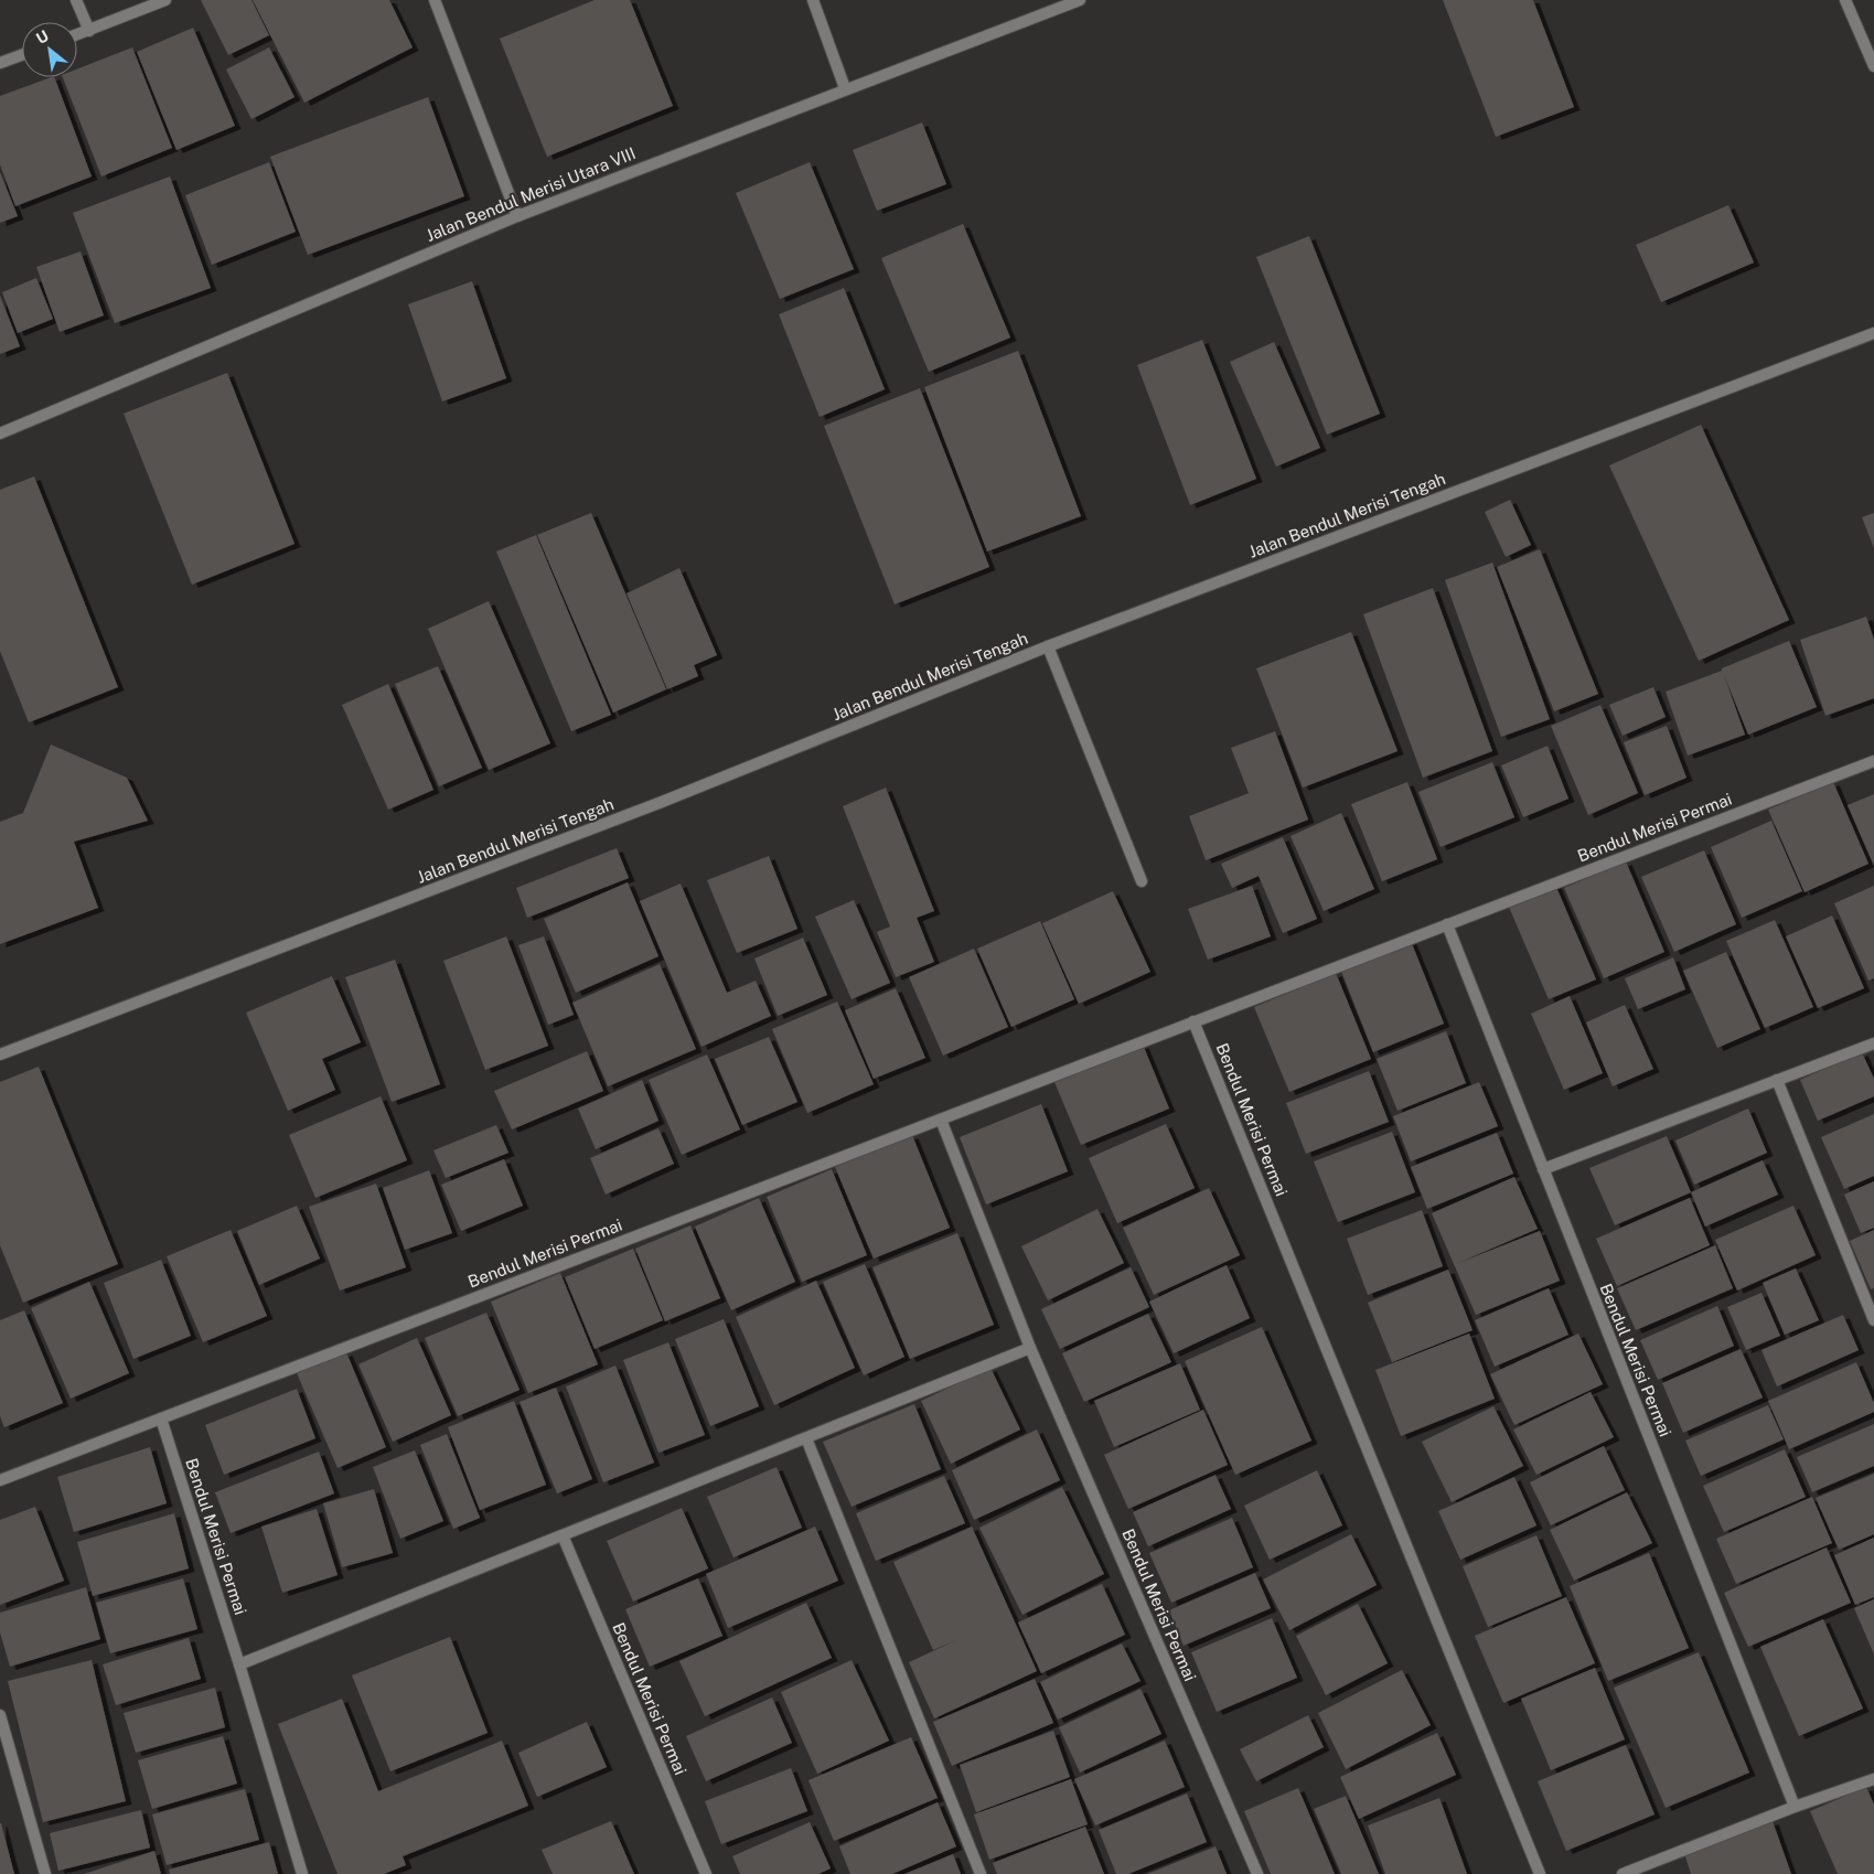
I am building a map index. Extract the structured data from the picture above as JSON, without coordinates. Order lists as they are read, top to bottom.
{
  "streets": {
    "street": ["Jalan Bendul Merisi Utara VIII", "Jalan Bendul Merisi Tengah", "Bendul Merisi Permai"]
  },
  "north": "top left"
}
